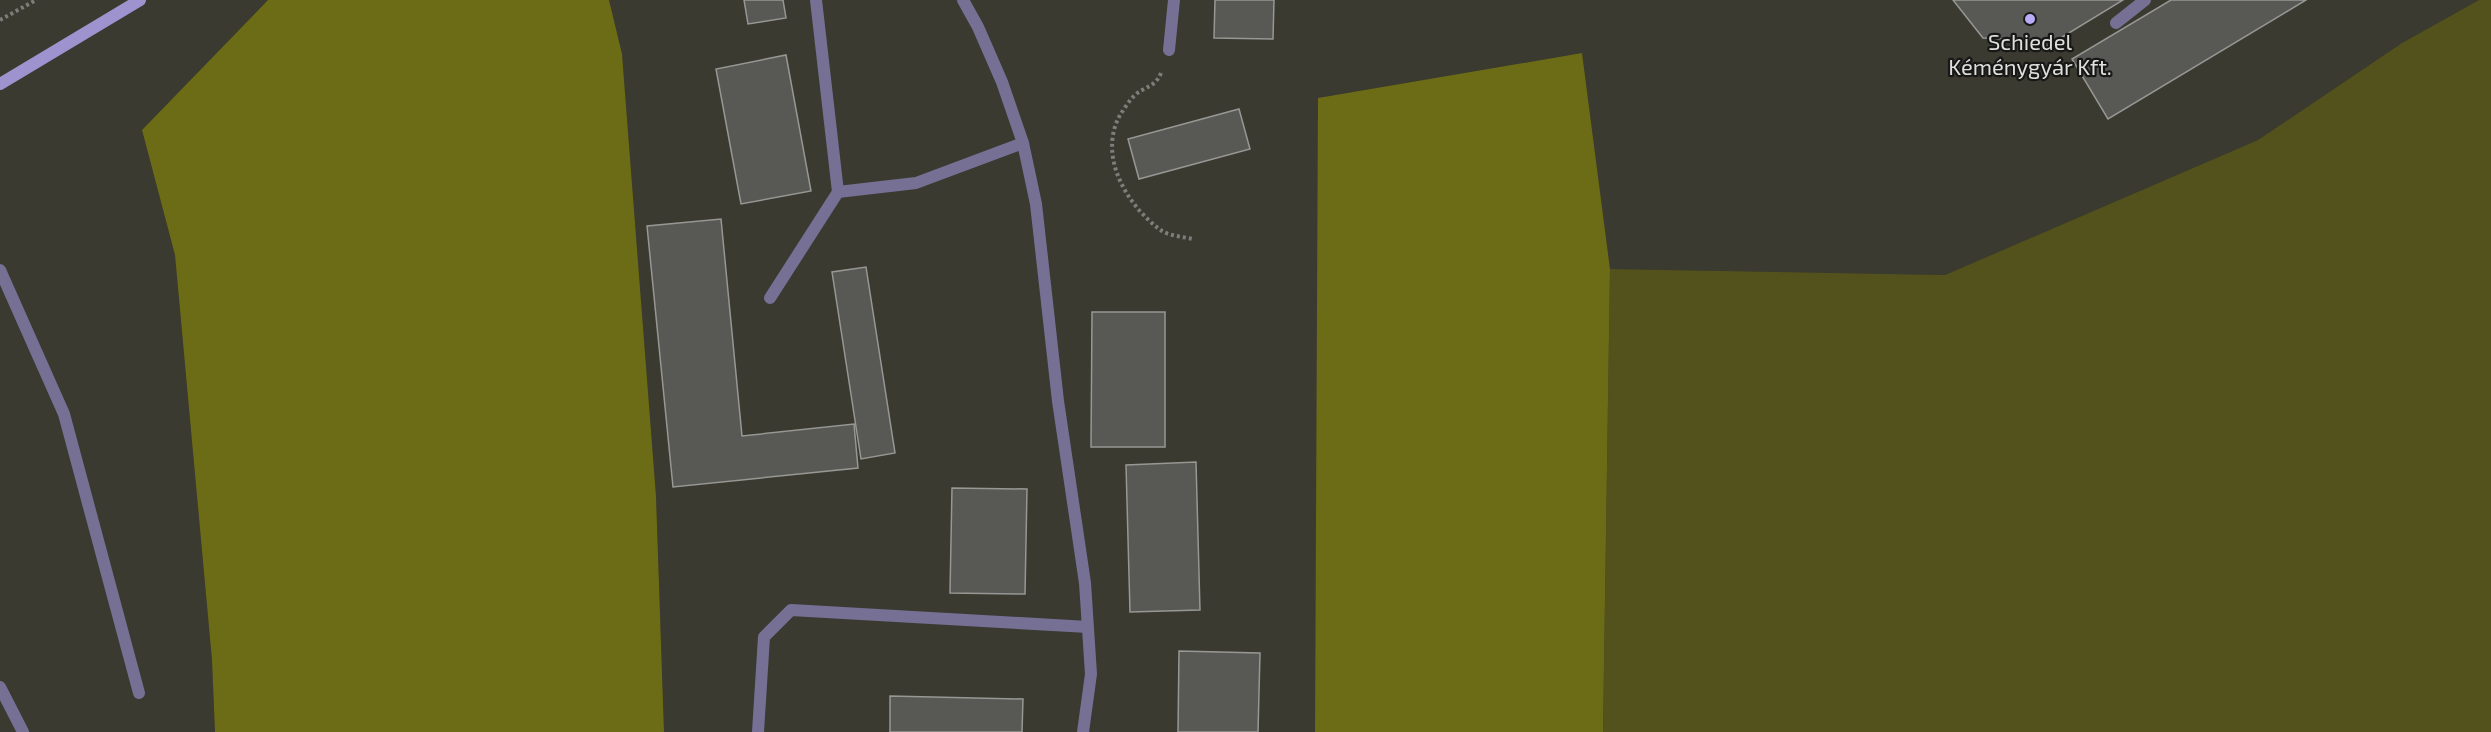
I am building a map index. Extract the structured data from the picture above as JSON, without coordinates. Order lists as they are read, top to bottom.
{
  "places": ["Schiedel Kéménygyár Kft."]
}
